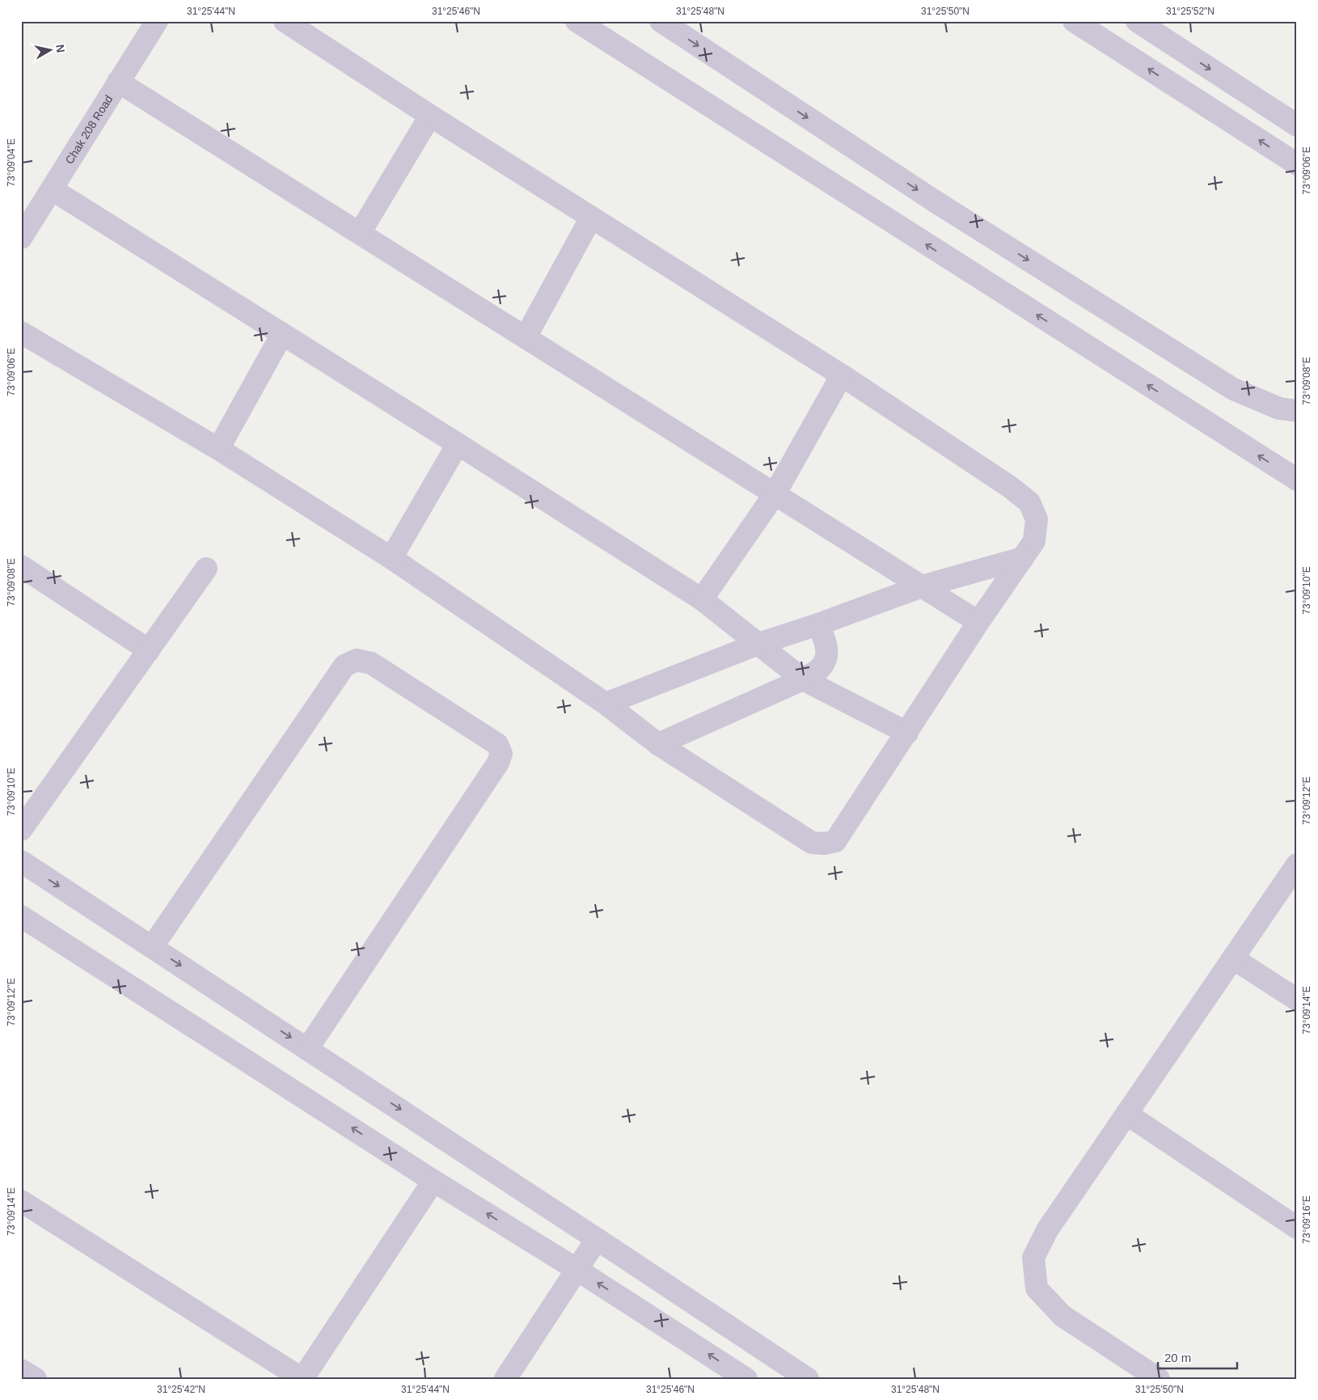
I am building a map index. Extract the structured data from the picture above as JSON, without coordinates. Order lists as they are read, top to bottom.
{
  "streets": {
    "street": ["Chak 208 Road"]
  },
  "scale_bar": "20 m",
  "north": "right",
  "coordinates": [
    "31°25'44\"N",
    "31°25'46\"N",
    "31°25'48\"N",
    "31°25'50\"N",
    "31°25'52\"N",
    "73°09'04\"E",
    "73°09'06\"E",
    "73°09'08\"E",
    "73°09'10\"E",
    "73°09'12\"E",
    "73°09'14\"E",
    "73°09'16\"E",
    "31°25'42\"N"
  ]
}
